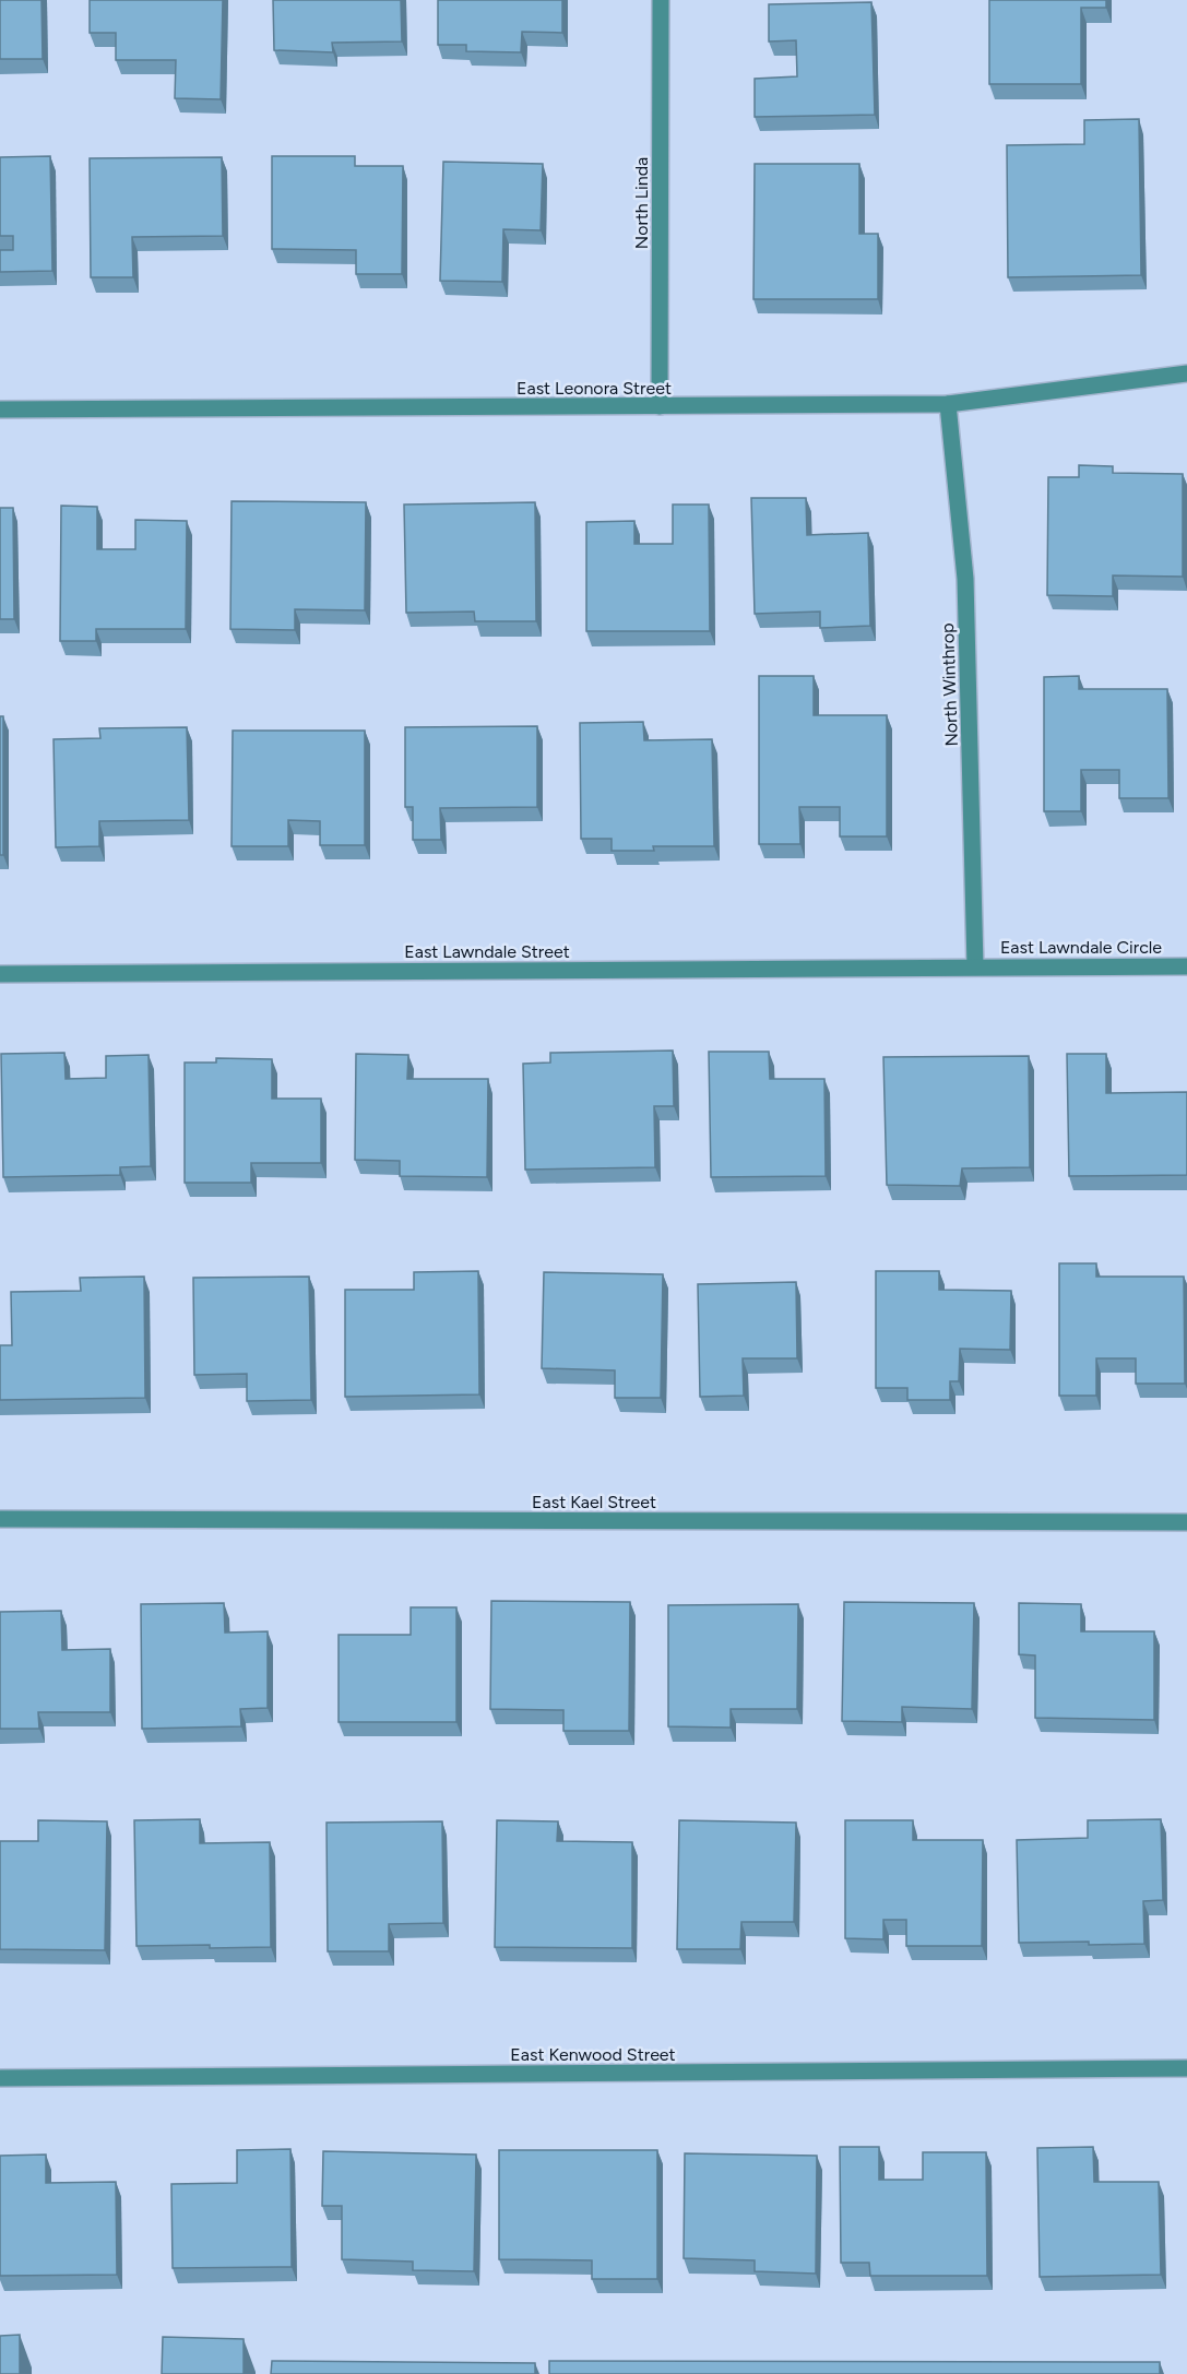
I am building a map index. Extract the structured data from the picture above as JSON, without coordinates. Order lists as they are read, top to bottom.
{
  "streets": {
    "street": [
      "North Linda",
      "East Leonora Street",
      "North Winthrop",
      "East Lawndale Circle",
      "East Lawndale Street",
      "East Kael Street",
      "East Kenwood Street"
    ]
  },
  "crossings": [
    ["North Linda", "East Leonora Street"],
    ["East Leonora Street", "North Winthrop"],
    ["North Winthrop", "East Lawndale Circle"],
    ["North Winthrop", "East Lawndale Street"],
    ["East Lawndale Circle", "East Lawndale Street"]
  ]
}
